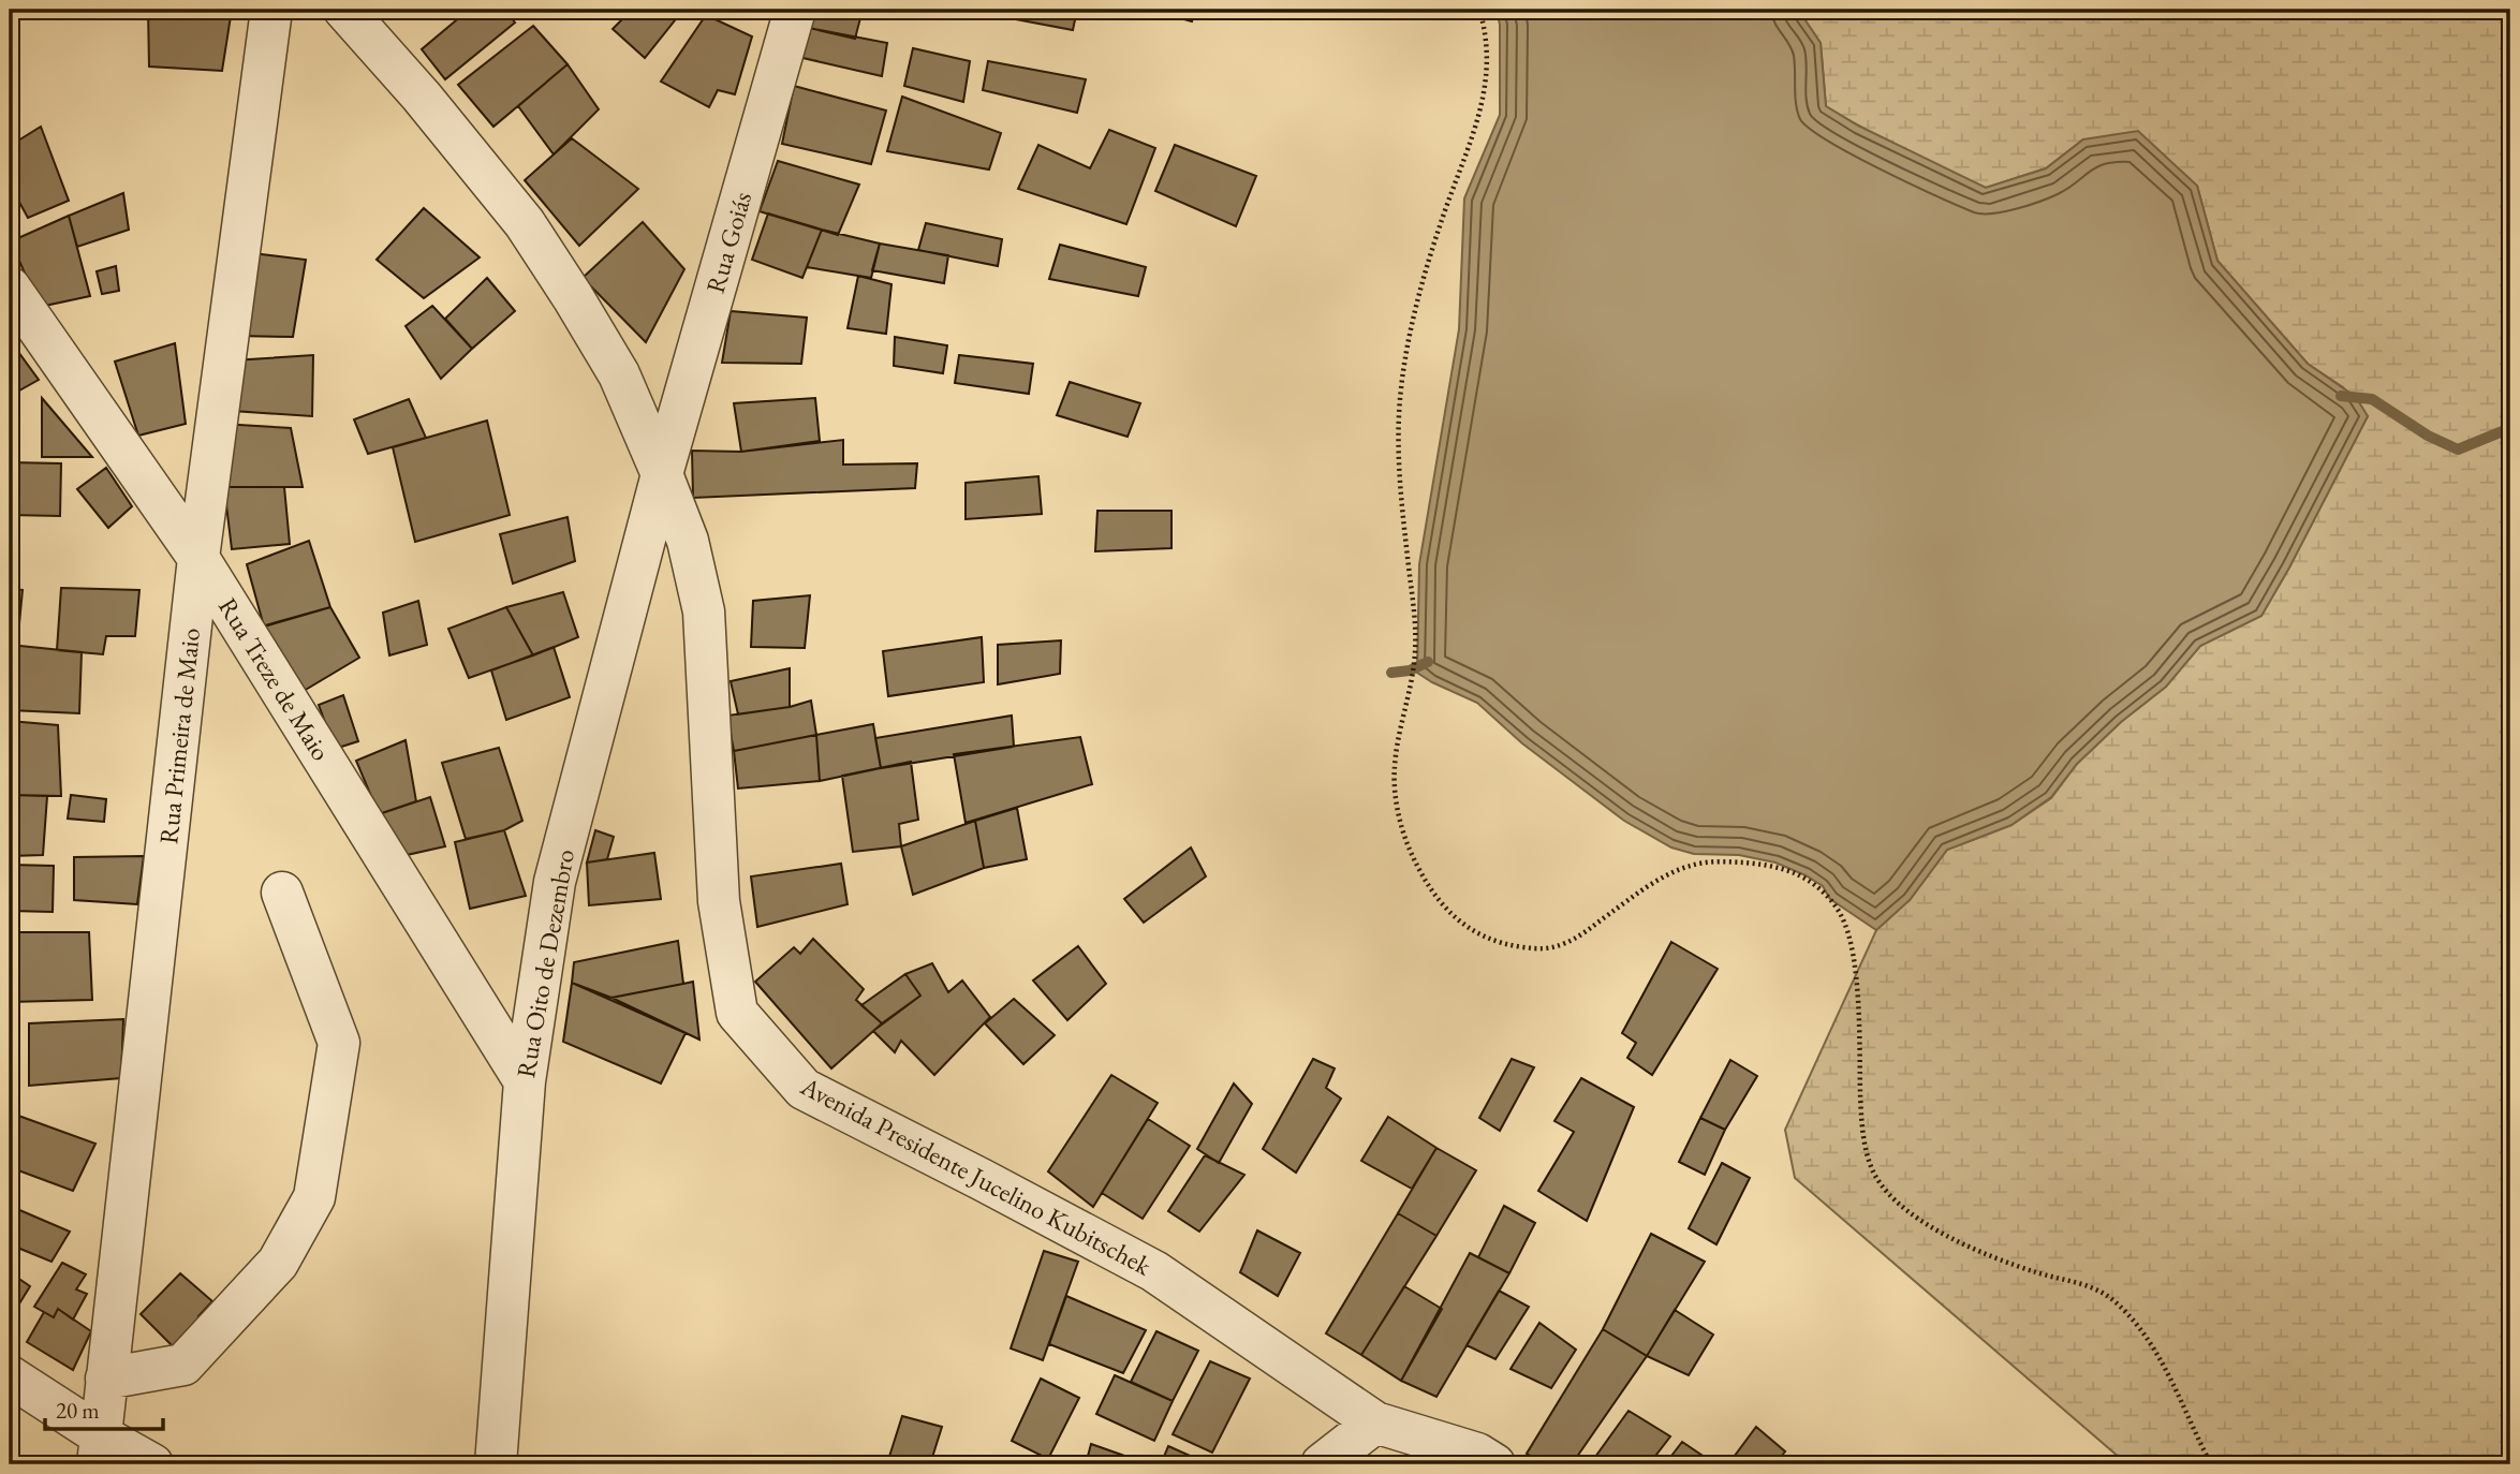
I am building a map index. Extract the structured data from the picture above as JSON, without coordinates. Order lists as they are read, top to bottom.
{
  "streets": {
    "street": [
      "Rua Goiás",
      "Rua Treze de Maio",
      "Rua Primeira de Maio",
      "Rua Oito de Dezembro",
      "Avenida Presidente Jucelino Kubitschek"
    ]
  },
  "crossings": [
    ["Rua Goiás", "Rua Oito de Dezembro"],
    ["Rua Goiás", "Avenida Presidente Jucelino Kubitschek"],
    ["Rua Treze de Maio", "Rua Primeira de Maio"],
    ["Rua Treze de Maio", "Rua Oito de Dezembro"],
    ["Rua Oito de Dezembro", "Avenida Presidente Jucelino Kubitschek"]
  ],
  "scale_bar": "20 m"
}
